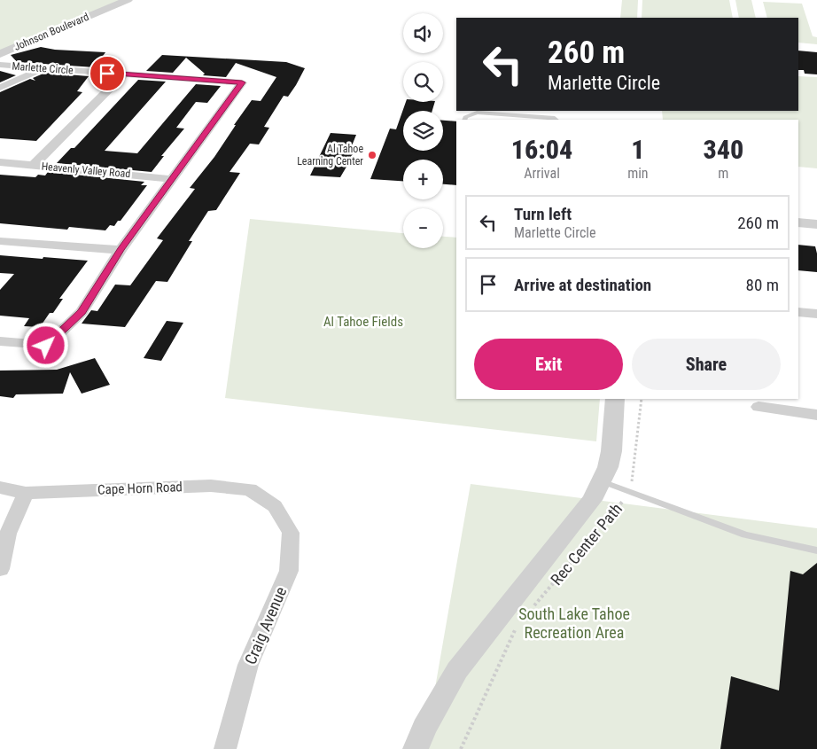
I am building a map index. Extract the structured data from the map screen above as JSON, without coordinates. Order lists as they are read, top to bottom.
{
  "streets": {
    "street": [
      "Johnson Boulevard",
      "Marlette Circle",
      "Heavenly Valley Road",
      "Cape Horn Road",
      "Craig Avenue"
    ],
    "path": ["Rec Center Path"]
  },
  "crossings": [
    ["Marlette Circle", "Heavenly Valley Road"],
    ["Cape Horn Road", "Craig Avenue"]
  ],
  "parks": ["Al Tahoe Fields", "South Lake Tahoe Recreation Area"],
  "places": ["Al Tahoe Learning Center"],
  "page": {
    "map_buttons": ["+", "−"],
    "turn": ["260 m", "Marlette Circle"],
    "eta": [
      "16:04",
      "Arrival",
      "1",
      "min",
      "340",
      "m"
    ],
    "list": [
      {
        "name": "Turn left",
        "note": "Marlette Circle",
        "value": "260 m"
      },
      {
        "name": "Arrive at destination",
        "value": "80 m"
      }
    ],
    "buttons": ["Exit", "Share"]
  }
}
